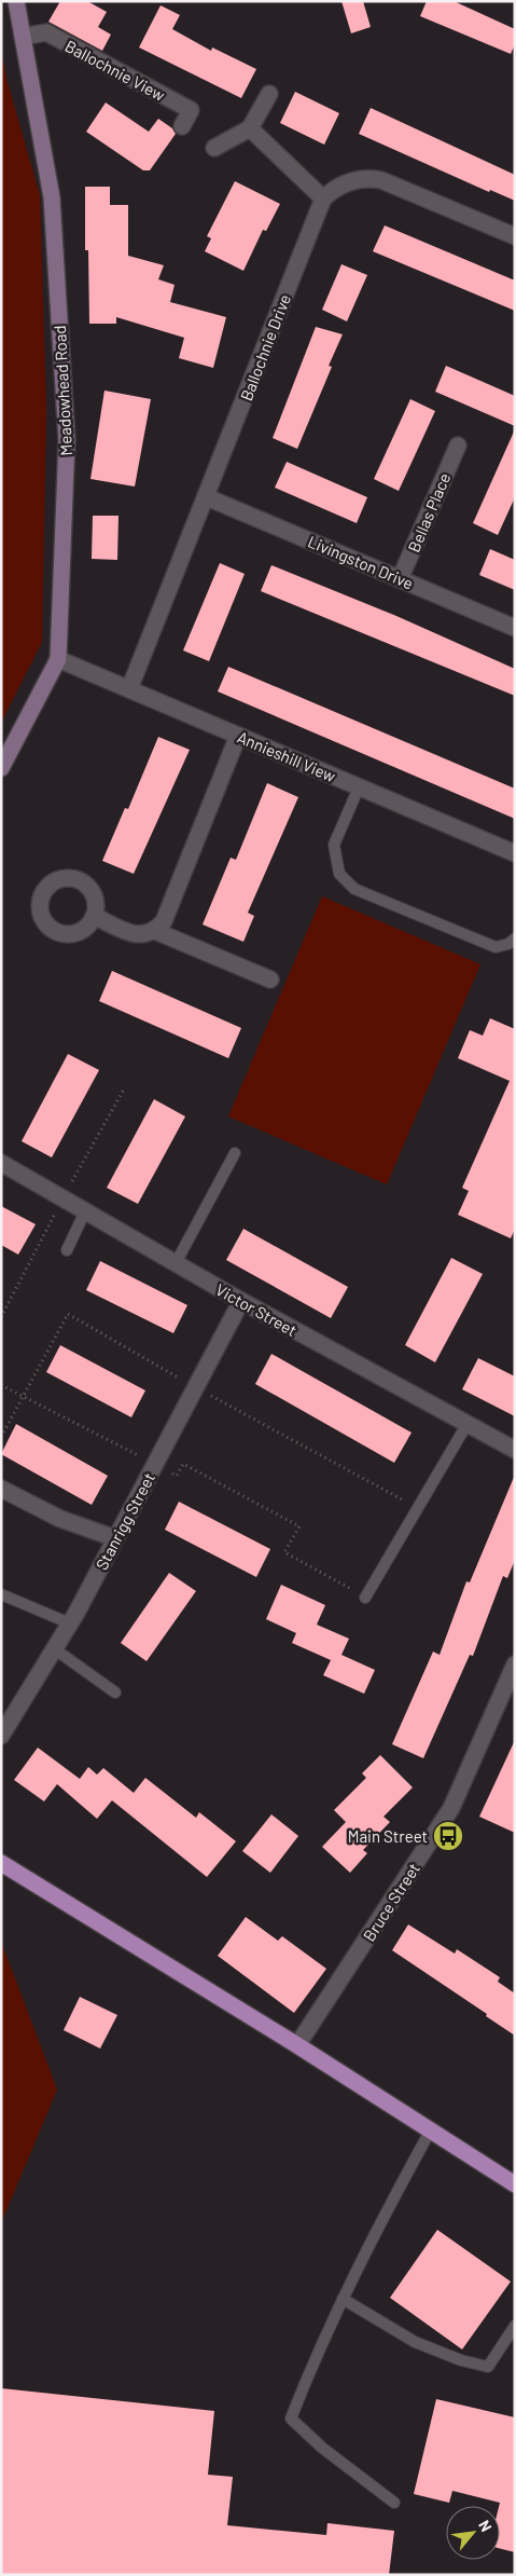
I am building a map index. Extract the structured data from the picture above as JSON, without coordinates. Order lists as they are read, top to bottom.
{
  "streets": {
    "street": [
      "Ballochnie View",
      "Ballochnie Drive",
      "Meadowhead Road",
      "Bellas Place",
      "Livingston Drive",
      "Annieshill View",
      "Victor Street",
      "Stanrigg Street",
      "Bruce Street"
    ]
  },
  "crossings": [
    ["Ballochnie View", "Meadowhead Road"],
    ["Ballochnie Drive", "Livingston Drive"],
    ["Ballochnie Drive", "Annieshill View"],
    ["Meadowhead Road", "Annieshill View"],
    ["Bellas Place", "Livingston Drive"],
    ["Victor Street", "Stanrigg Street"]
  ],
  "places": {
    "bus stop": ["Main Street"]
  },
  "north": "top right"
}
